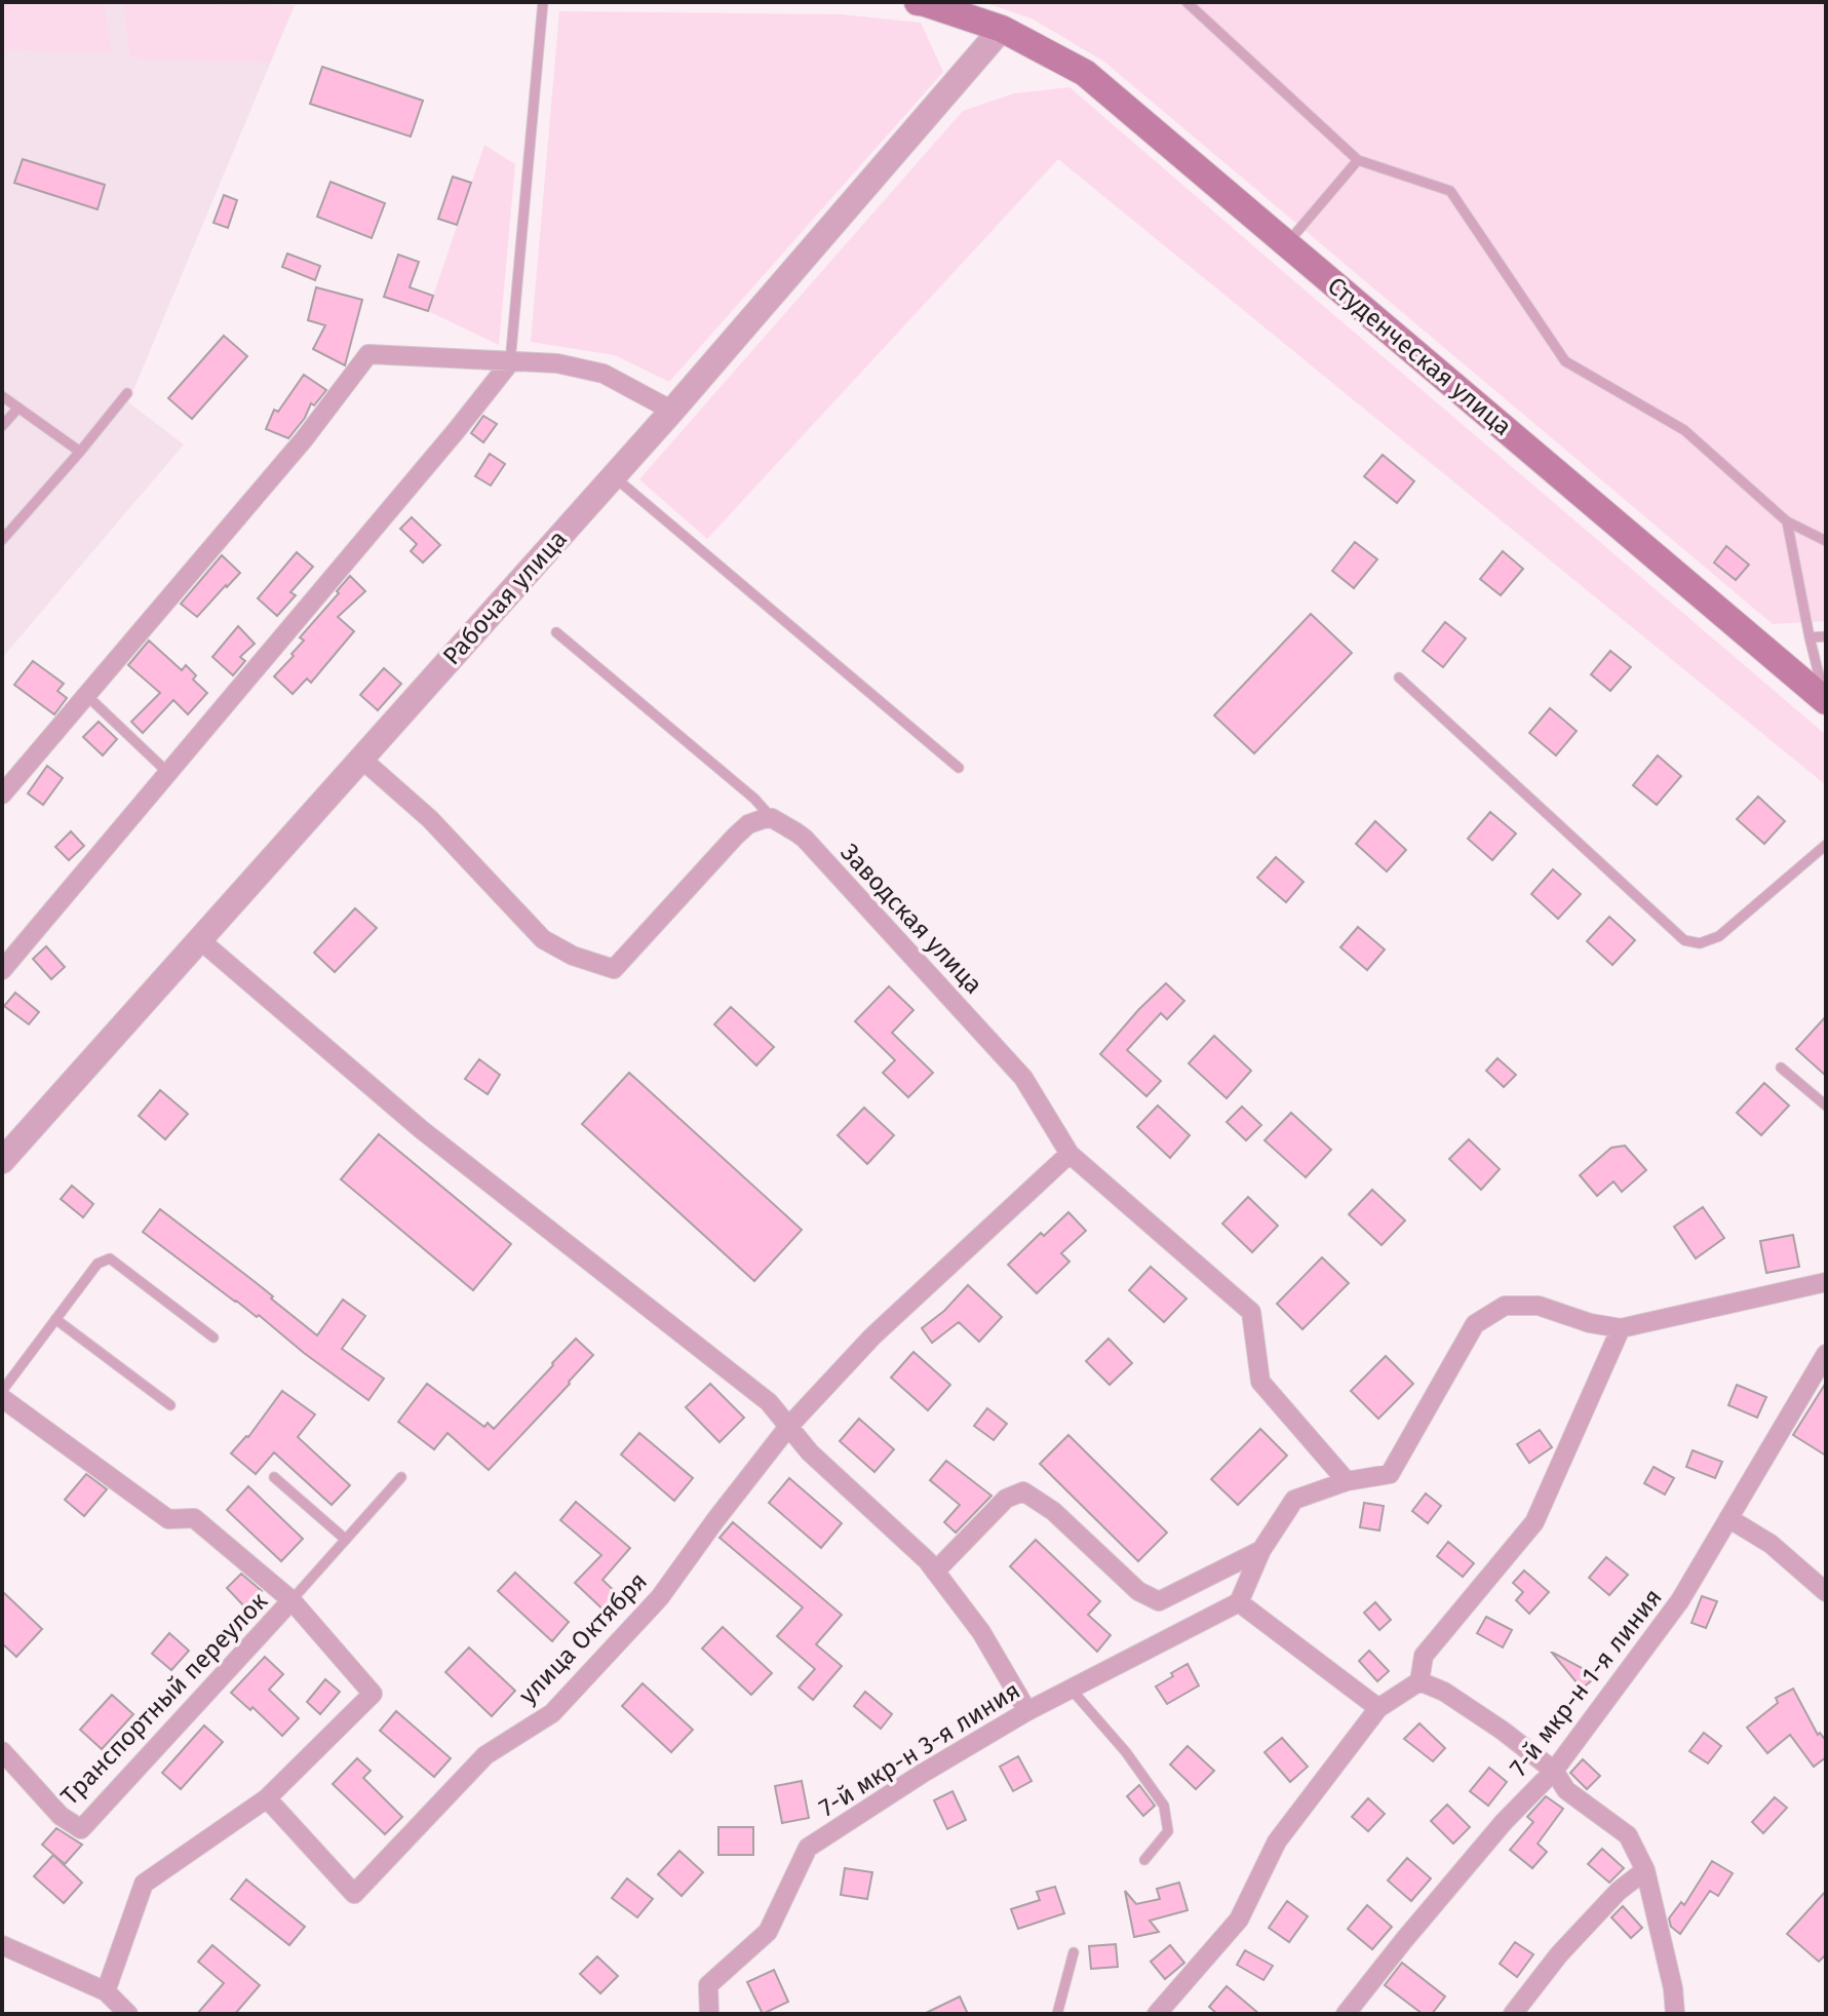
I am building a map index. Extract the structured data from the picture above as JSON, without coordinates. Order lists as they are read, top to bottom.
{
  "streets": {
    "main road": ["Студенческая улица"],
    "street": [
      "Рабочая улица",
      "Заводская улица",
      "улица Октября",
      "7-й мкр-н 1-я линия",
      "Транспортный переулок",
      "7-й мкр-н 3-я линия"
    ]
  },
  "crossings": [
    ["Студенческая улица", "Рабочая улица"],
    ["Заводская улица", "улица Октября"],
    ["улица Октября", "Транспортный переулок"]
  ]
}
